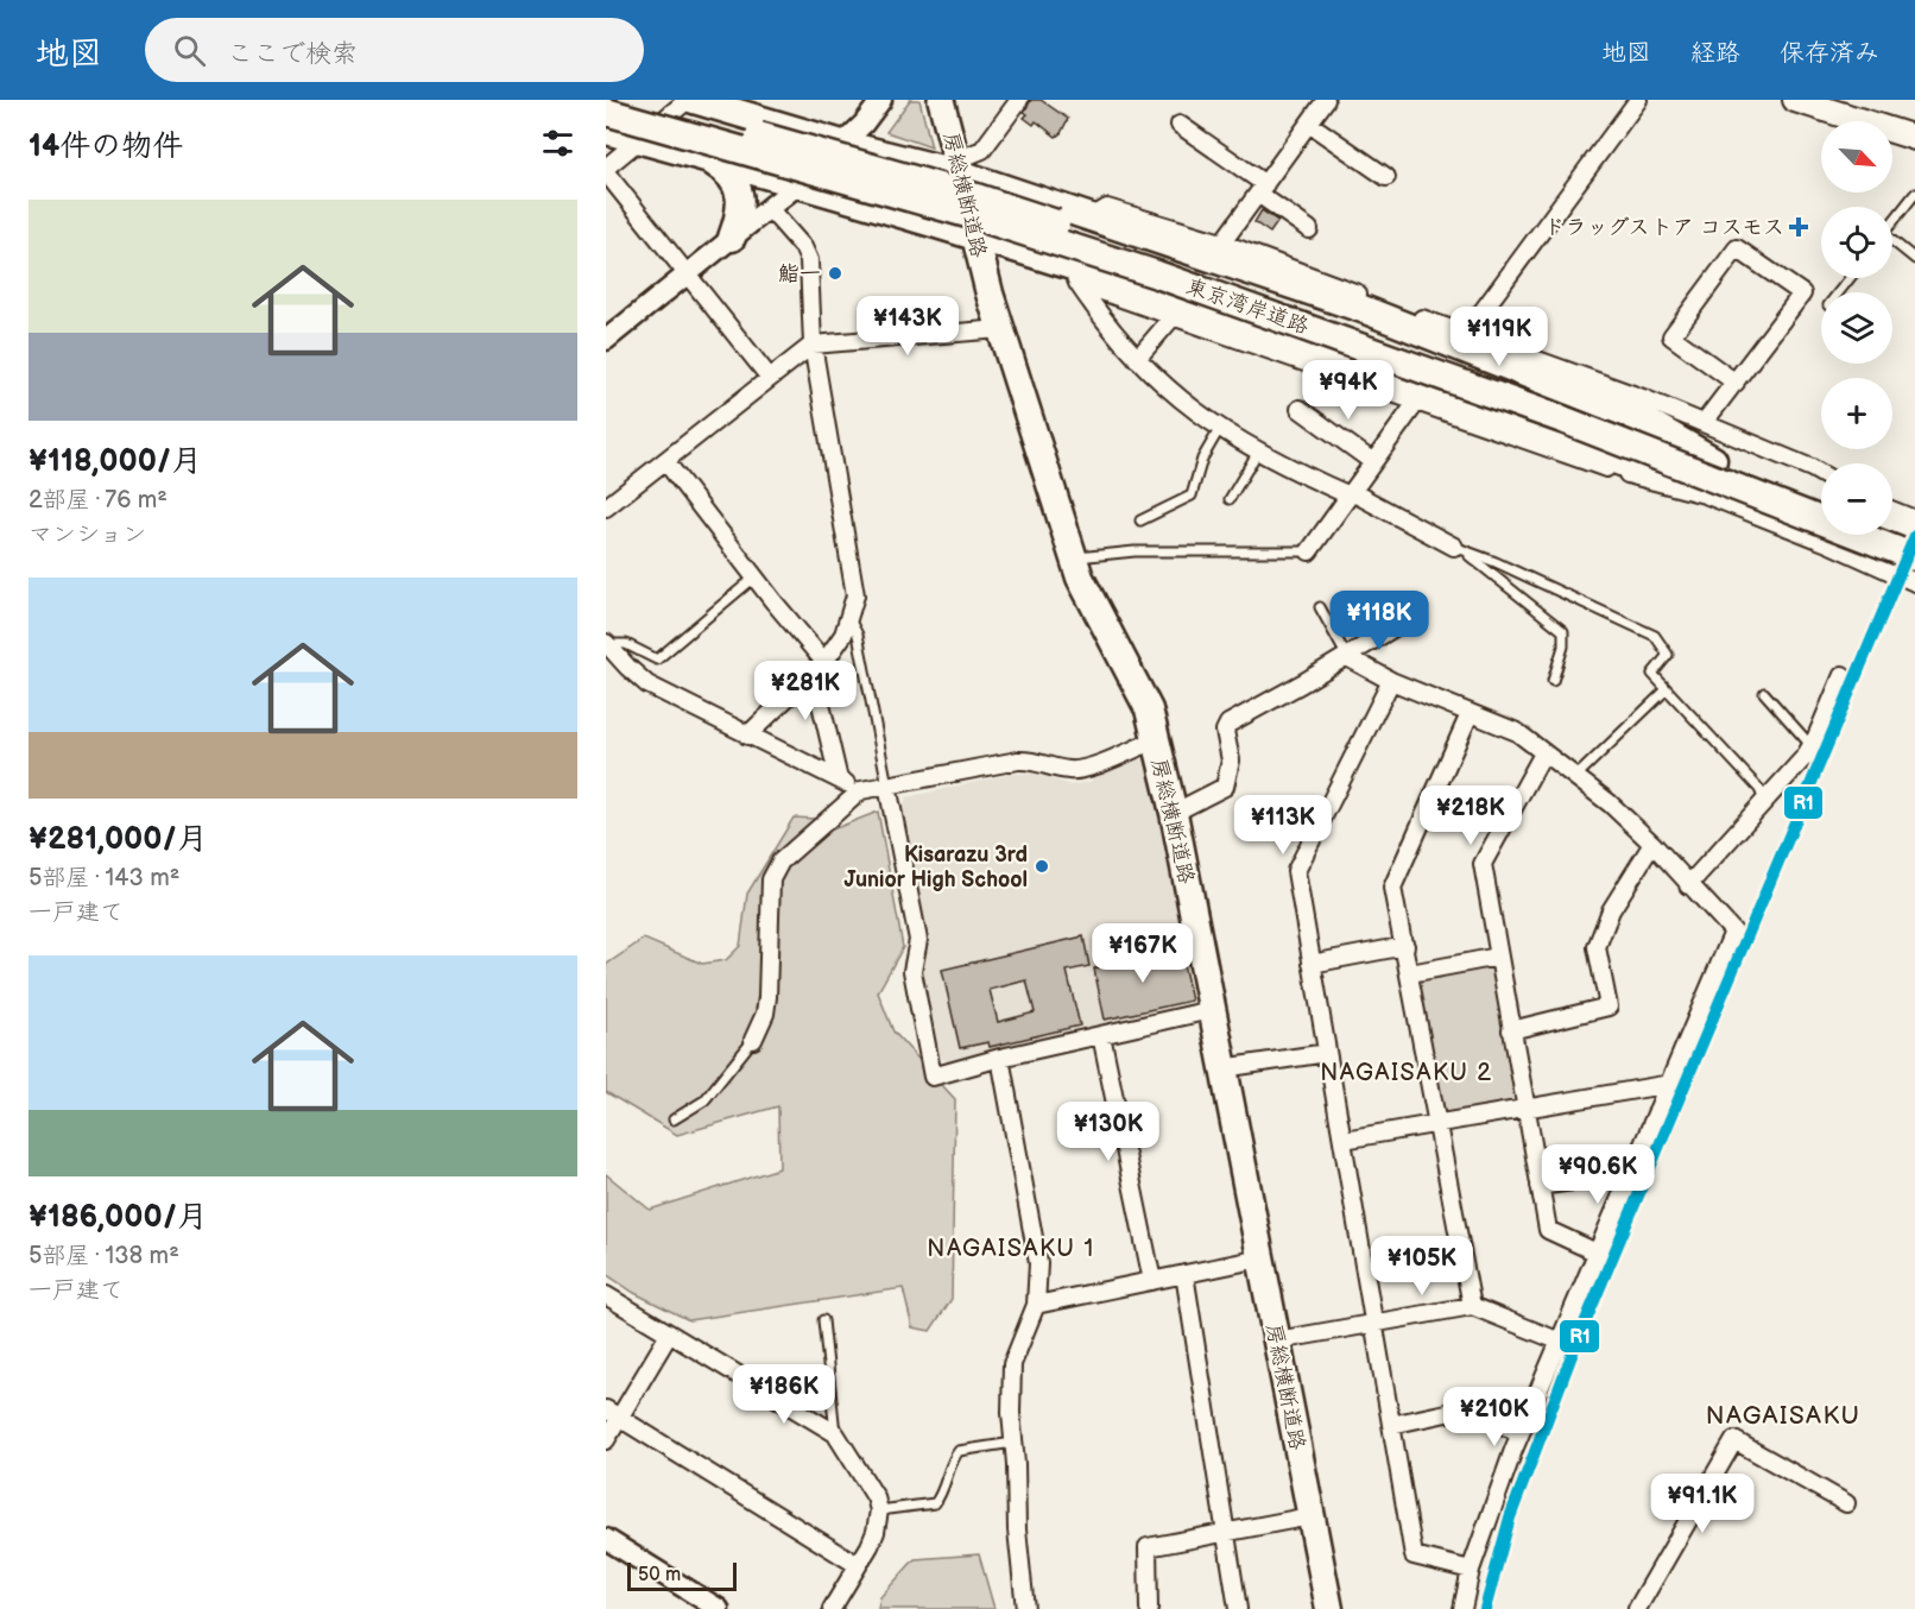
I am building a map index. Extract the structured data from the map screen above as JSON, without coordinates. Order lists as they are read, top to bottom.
{
  "streets": {
    "highway": ["房総横断道路", "東京湾岸道路"]
  },
  "districts": ["NAGAISAKU 2", "NAGAISAKU 1", "NAGAISAKU"],
  "places": {
    "health": ["ドラッグストア コスモス"],
    "other": ["鮨一", "Kisarazu 3rd Junior High School"]
  },
  "lines": ["transit line R1"],
  "scale_bar": "50 m",
  "north": "bottom right",
  "page": {
    "header": "地図",
    "search": "ここで検索",
    "nav": ["地図", "経路", "保存済み"],
    "heading": "14件の物件",
    "map_buttons": ["+", "−"],
    "list": [
      {
        "name": "¥118,000/月",
        "note": "2部屋 · 76 m² · マンション"
      },
      {
        "name": "¥281,000/月",
        "note": "5部屋 · 143 m² · 一戸建て"
      },
      {
        "name": "¥186,000/月",
        "note": "5部屋 · 138 m² · 一戸建て"
      }
    ],
    "price": [
      "¥143K",
      "¥119K",
      "¥94K",
      "¥118K",
      "¥281K",
      "¥218K",
      "¥113K",
      "¥167K",
      "¥130K",
      "¥90.6K",
      "¥105K",
      "¥186K",
      "¥210K",
      "¥91.1K"
    ],
    "scale": "50 m"
  }
}
